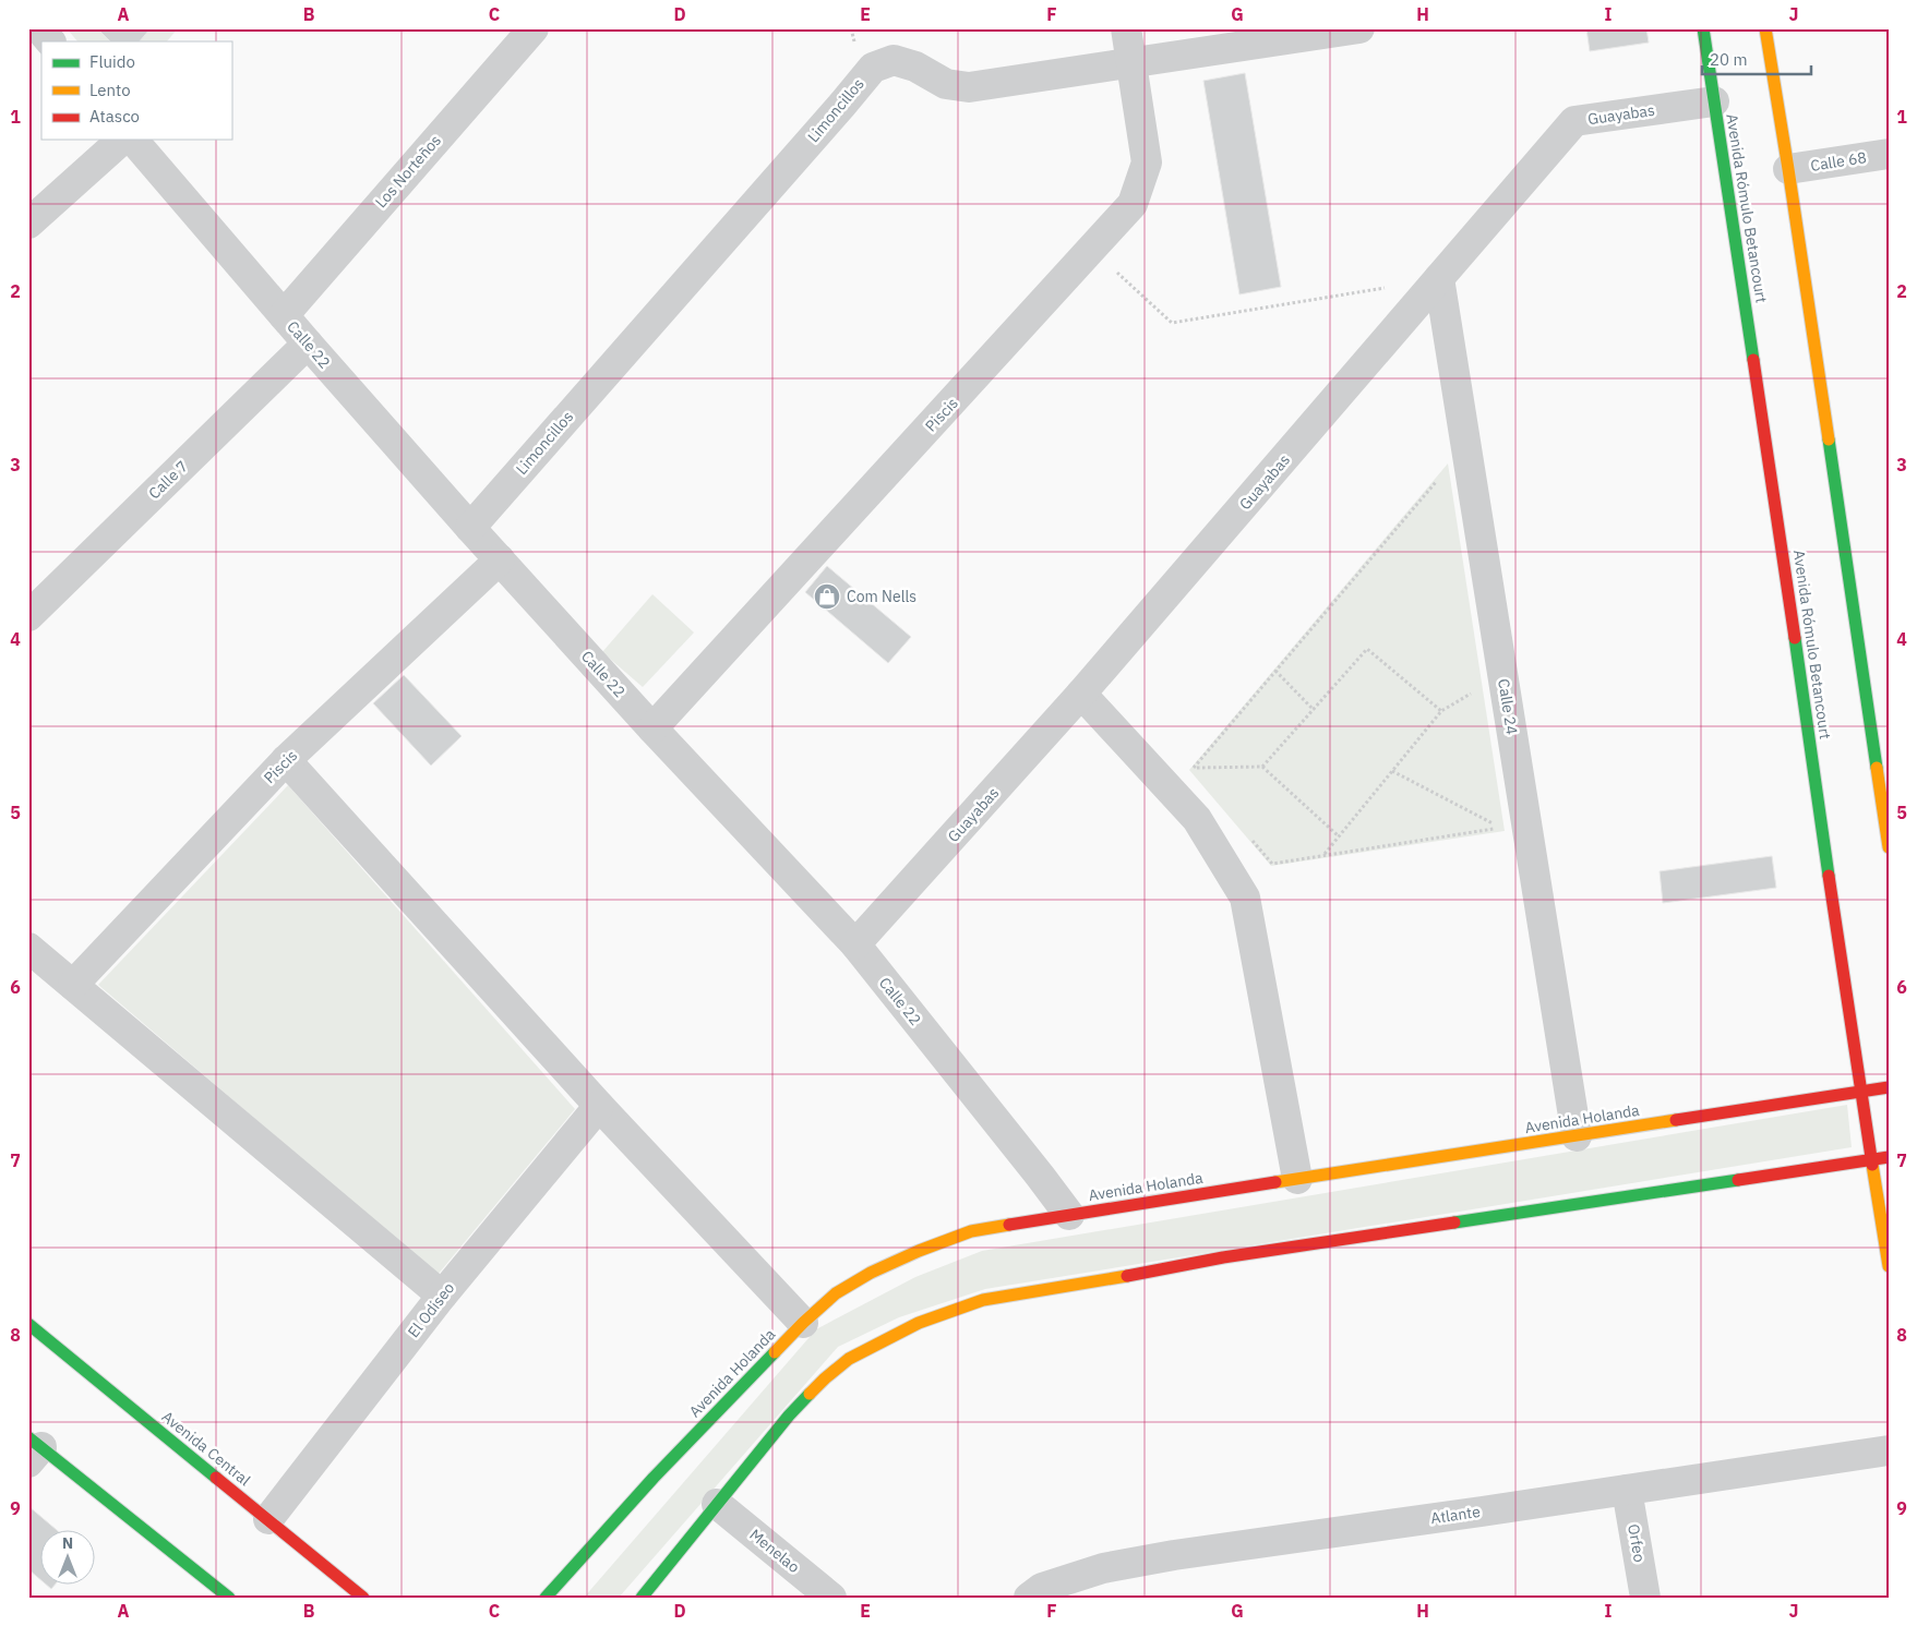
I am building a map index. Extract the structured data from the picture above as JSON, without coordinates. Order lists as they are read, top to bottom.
{
  "streets": {
    "street": [
      "Limoncillos",
      "Guayabas",
      "Calle 68",
      "Los Norteños",
      "Avenida Rómulo Betancourt",
      "Calle 22",
      "Piscis",
      "Calle 7",
      "Calle 24",
      "Avenida Holanda",
      "El Odiseo",
      "Avenida Central",
      "Atlante",
      "Orfeo",
      "Menelao"
    ]
  },
  "crossings": [
    ["Limoncillos", "Calle 22"],
    ["Limoncillos", "Piscis"],
    ["Guayabas", "Avenida Rómulo Betancourt"],
    ["Guayabas", "Calle 22"],
    ["Guayabas", "Calle 24"],
    ["Los Norteños", "Calle 22"],
    ["Avenida Rómulo Betancourt", "Avenida Holanda"],
    ["Calle 22", "Piscis"],
    ["Calle 22", "Calle 7"],
    ["Calle 22", "Avenida Holanda"],
    ["Calle 24", "Avenida Holanda"],
    ["El Odiseo", "Avenida Central"],
    ["Atlante", "Orfeo"]
  ],
  "places": {
    "shop": ["Com Nells"]
  },
  "legend": ["Fluido", "Lento", "Atasco"],
  "scale_bar": "20 m",
  "north": "top",
  "grid": {
    "columns": [
      "A",
      "B",
      "C",
      "D",
      "E",
      "F",
      "G",
      "H",
      "I",
      "J"
    ],
    "rows": [
      "1",
      "2",
      "3",
      "4",
      "5",
      "6",
      "7",
      "8",
      "9"
    ]
  }
}
